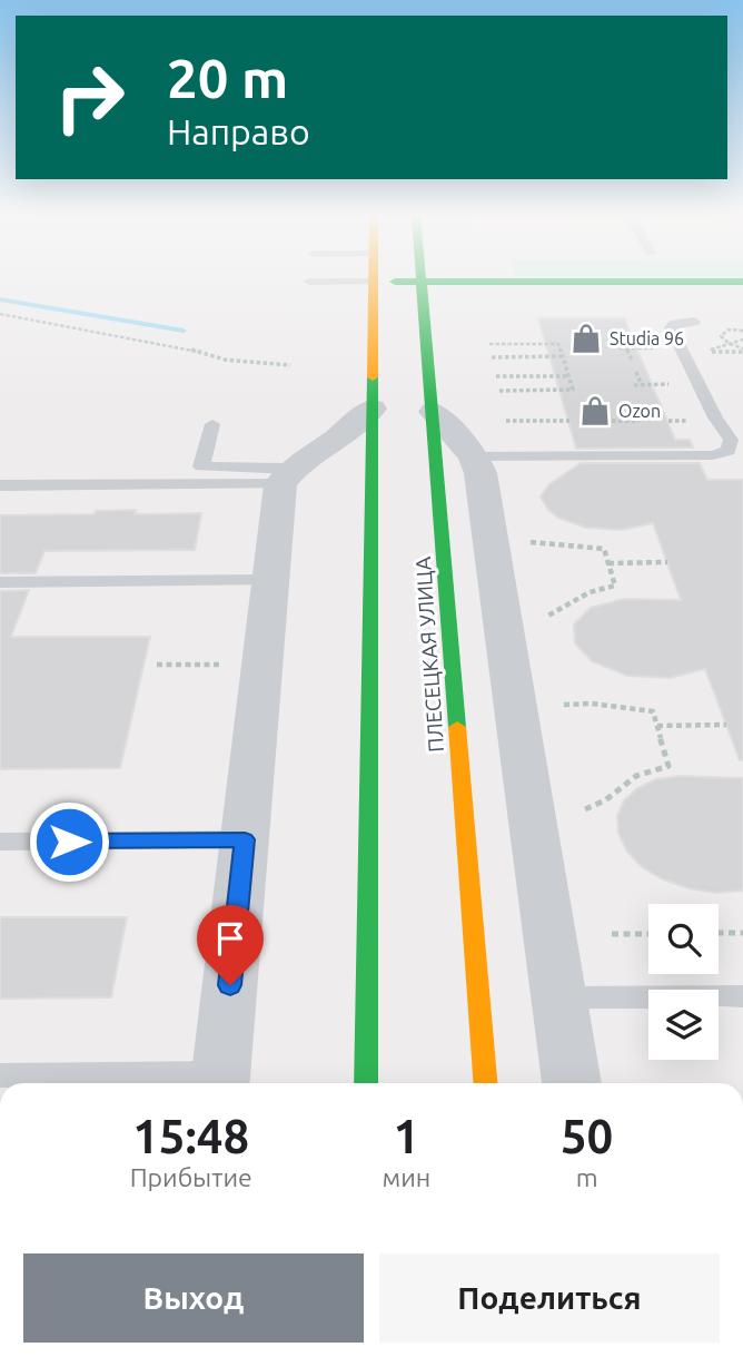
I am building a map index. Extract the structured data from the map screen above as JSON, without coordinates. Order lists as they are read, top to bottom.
{
  "streets": {
    "main road": ["ПЛЕСЕЦКАЯ УЛИЦА"]
  },
  "places": {
    "shop": ["Studia 96", "Ozon"]
  },
  "page": {
    "turn": ["20 m", "Направо"],
    "eta": [
      "15:48",
      "Прибытие",
      "1",
      "мин",
      "50",
      "m"
    ],
    "buttons": ["Выход", "Поделиться"]
  }
}
